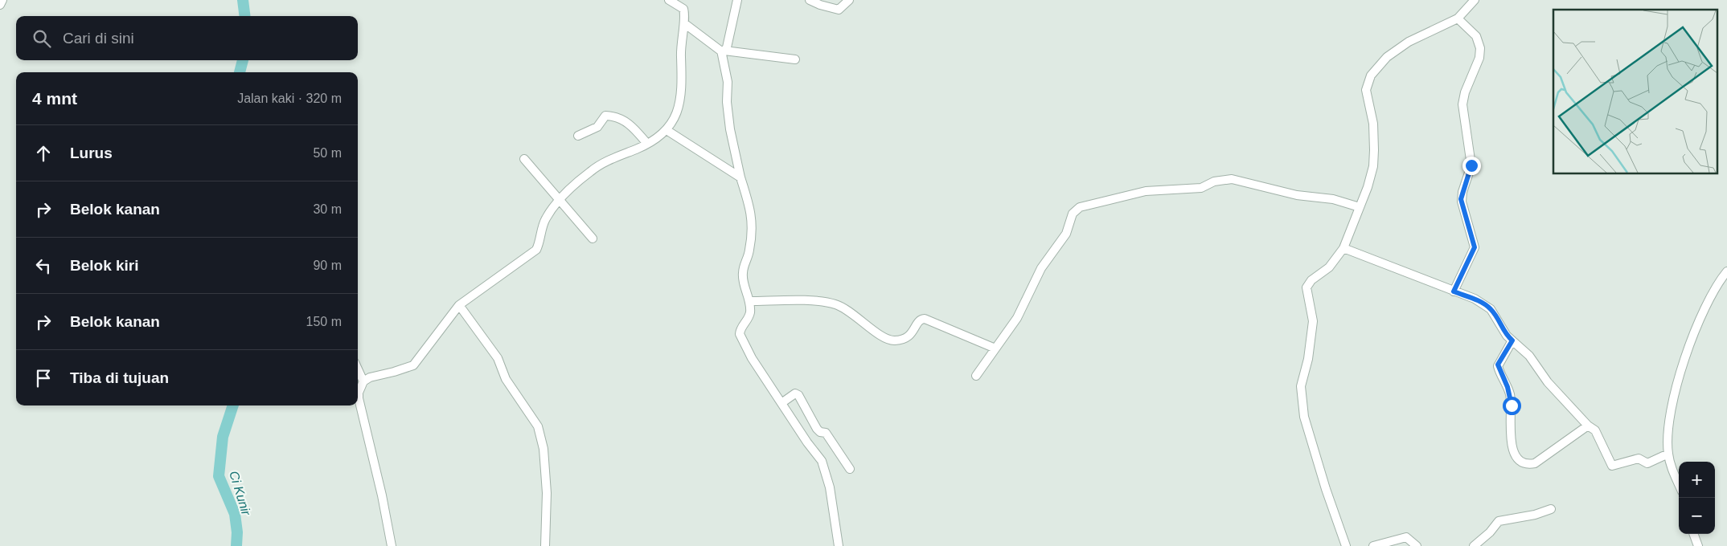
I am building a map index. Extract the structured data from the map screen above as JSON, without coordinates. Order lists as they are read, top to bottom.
{
  "water": ["Ci Kunir"],
  "page": {
    "search": "Cari di sini",
    "heading": ["4 mnt", "Jalan kaki · 320 m"],
    "list": [
      ["Lurus", "50 m"],
      ["Belok kanan", "30 m"],
      ["Belok kiri", "90 m"],
      ["Belok kanan", "150 m"],
      "Tiba di tujuan"
    ],
    "map_buttons": ["+", "−"]
  }
}
